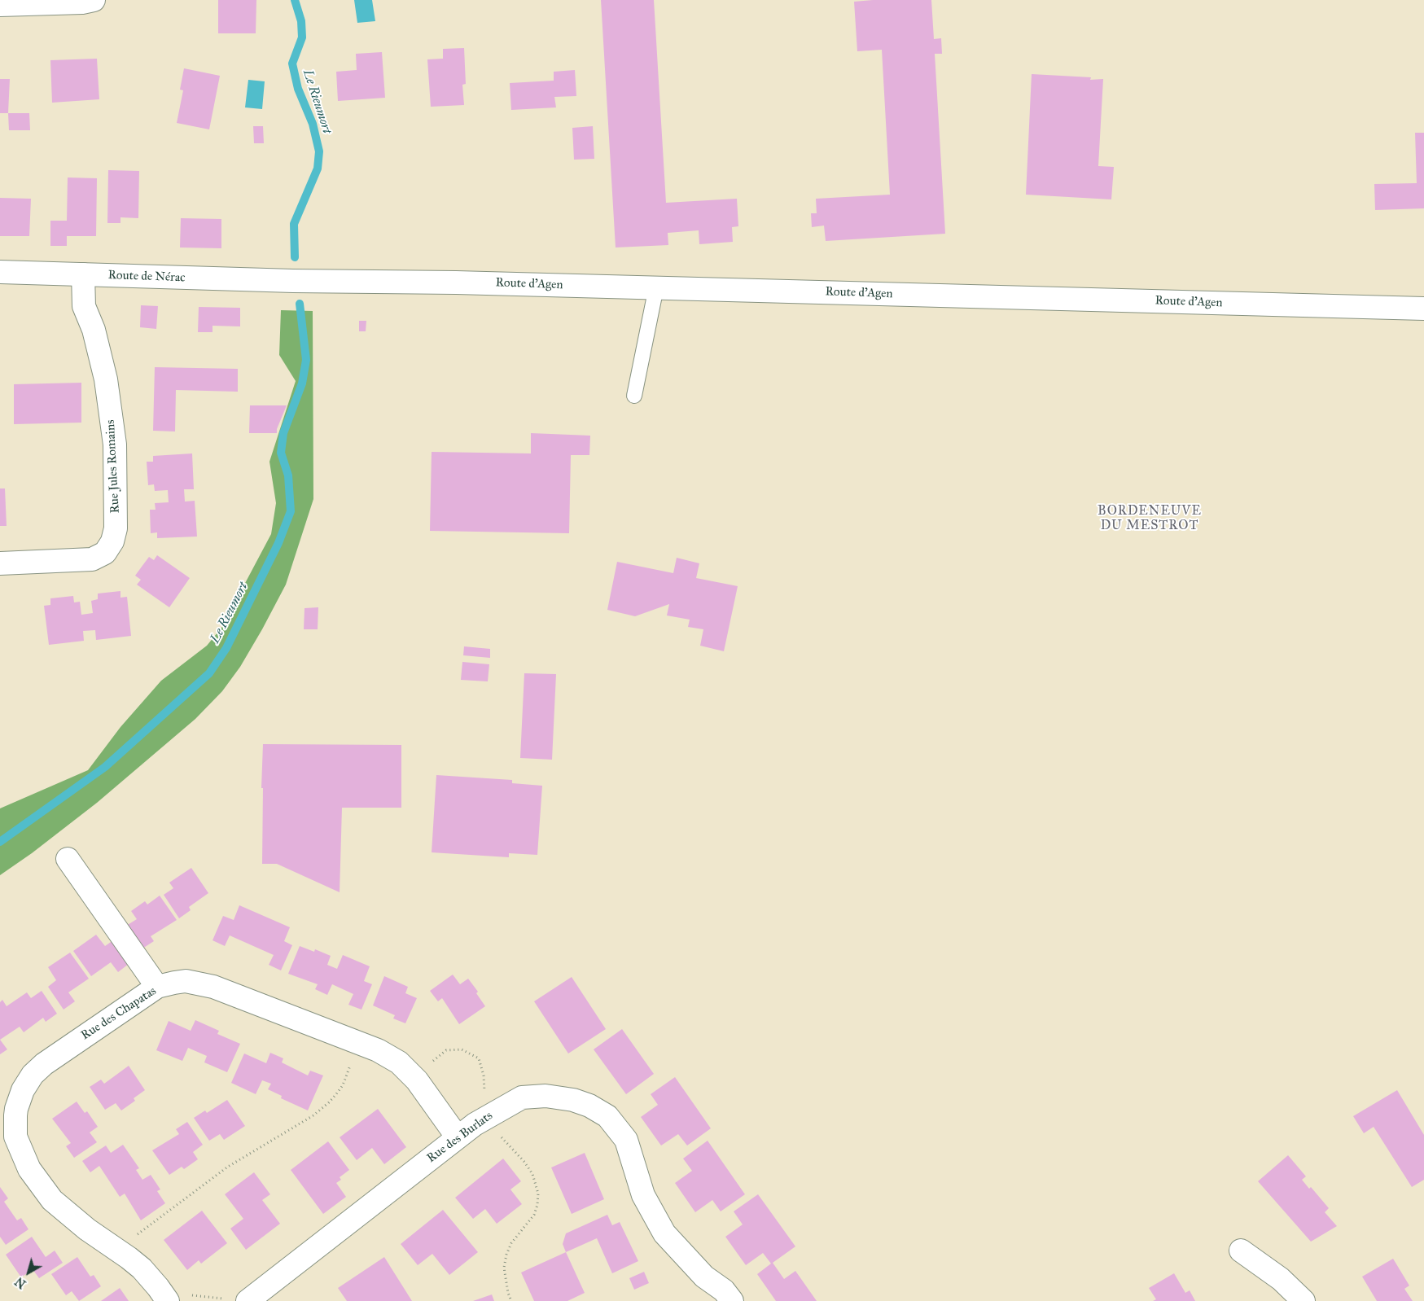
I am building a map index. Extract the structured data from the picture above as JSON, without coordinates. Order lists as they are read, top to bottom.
{
  "streets": {
    "street": [
      "Route de Nérac",
      "Route d'Agen",
      "Rue Jules Romains",
      "Rue des Chapatas",
      "Rue des Burlats"
    ]
  },
  "crossings": [
    ["Route de Nérac", "Route d'Agen"],
    ["Route de Nérac", "Rue Jules Romains"],
    ["Rue des Chapatas", "Rue des Burlats"]
  ],
  "districts": ["BORDENEUVE DU MESTROT"],
  "water": ["Le Rieumort"],
  "north": "bottom left"
}
